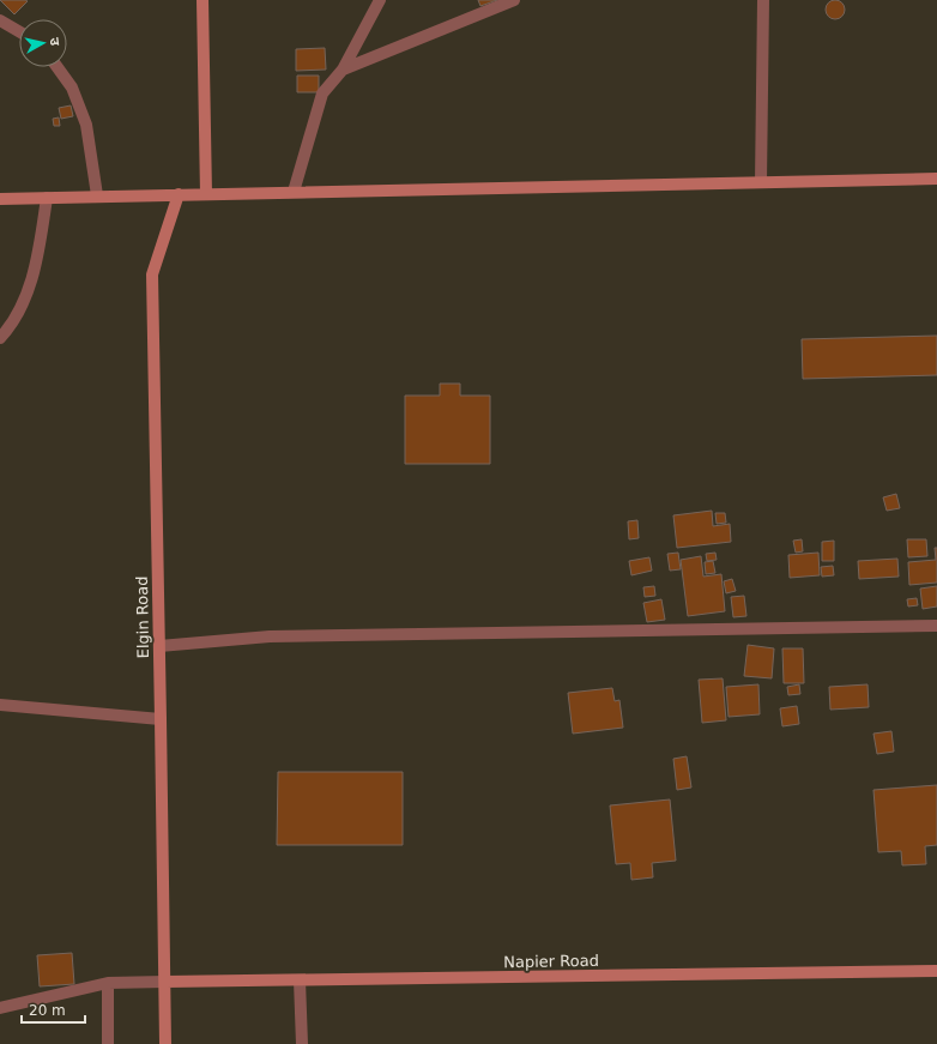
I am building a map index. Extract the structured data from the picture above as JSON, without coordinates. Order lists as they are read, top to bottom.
{
  "streets": {
    "street": ["Elgin Road", "Napier Road"]
  },
  "crossings": [
    ["Elgin Road", "Napier Road"]
  ],
  "scale_bar": "20 m",
  "north": "right"
}
